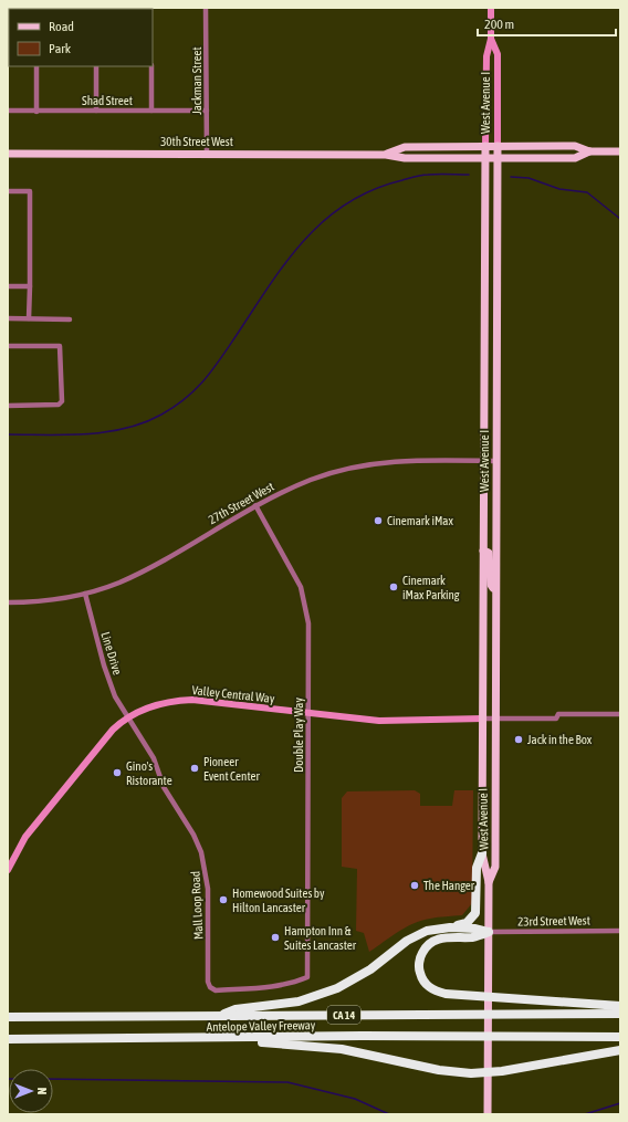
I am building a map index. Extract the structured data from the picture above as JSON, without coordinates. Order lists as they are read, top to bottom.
{
  "streets": {
    "highway": ["CA 14", "Antelope Valley Freeway"],
    "main road": ["West Avenue I", "30th Street West"],
    "street": [
      "Jackman Street",
      "Shad Street",
      "27th Street West",
      "Line Drive",
      "Valley Central Way",
      "Double Play Way",
      "Mall Loop Road",
      "23rd Street West"
    ]
  },
  "crossings": [
    ["Jackman Street", "Shad Street"],
    ["Jackman Street", "30th Street West"],
    ["West Avenue I", "30th Street West"],
    ["West Avenue I", "27th Street West"],
    ["West Avenue I", "Valley Central Way"],
    ["West Avenue I", "23rd Street West"],
    ["27th Street West", "Line Drive"],
    ["27th Street West", "Double Play Way"],
    ["Line Drive", "Valley Central Way"],
    ["Line Drive", "Mall Loop Road"],
    ["Valley Central Way", "Double Play Way"],
    ["Valley Central Way", "Mall Loop Road"],
    ["Double Play Way", "Mall Loop Road"]
  ],
  "places": [
    "Cinemark iMax",
    "Cinemark iMax Parking",
    "Jack in the Box",
    "Pioneer Event Center",
    "Gino's Ristorante",
    "The Hanger",
    "Homewood Suites by Hilton Lancaster",
    "Hampton Inn & Suites Lancaster"
  ],
  "legend": ["Road", "Park"],
  "scale_bar": "200 m",
  "north": "right"
}
